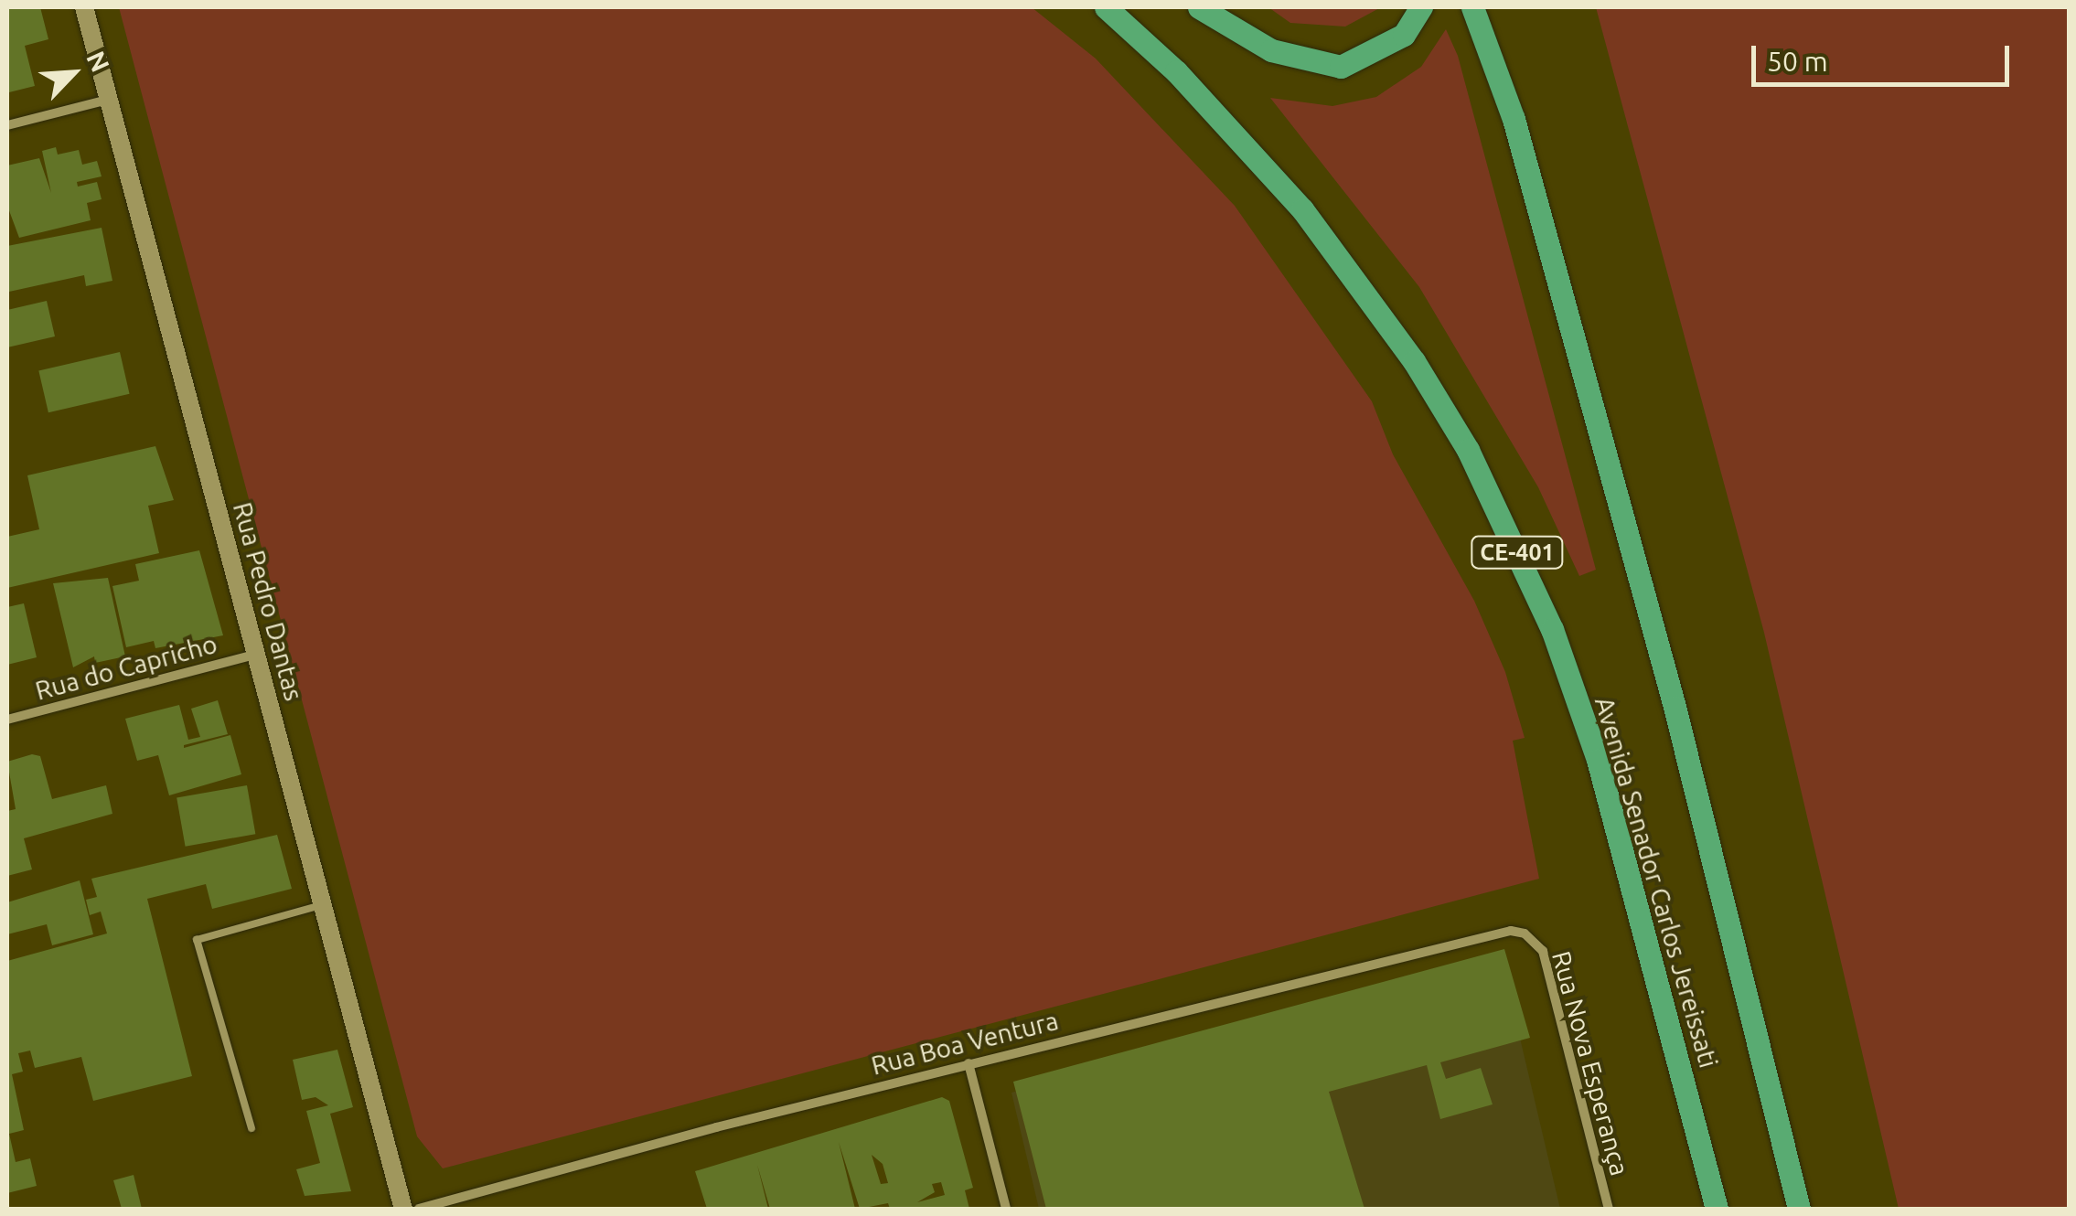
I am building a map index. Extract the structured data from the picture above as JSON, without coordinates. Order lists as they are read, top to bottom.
{
  "streets": {
    "main road": ["CE-401", "Rua Pedro Dantas", "Avenida Senador Carlos Jereissati"],
    "street": ["Rua do Capricho", "Rua Boa Ventura", "Rua Nova Esperança"]
  },
  "crossings": [
    ["Rua Pedro Dantas", "Rua do Capricho"],
    ["Rua Boa Ventura", "Rua Nova Esperança"]
  ],
  "scale_bar": "50 m",
  "north": "top right"
}
